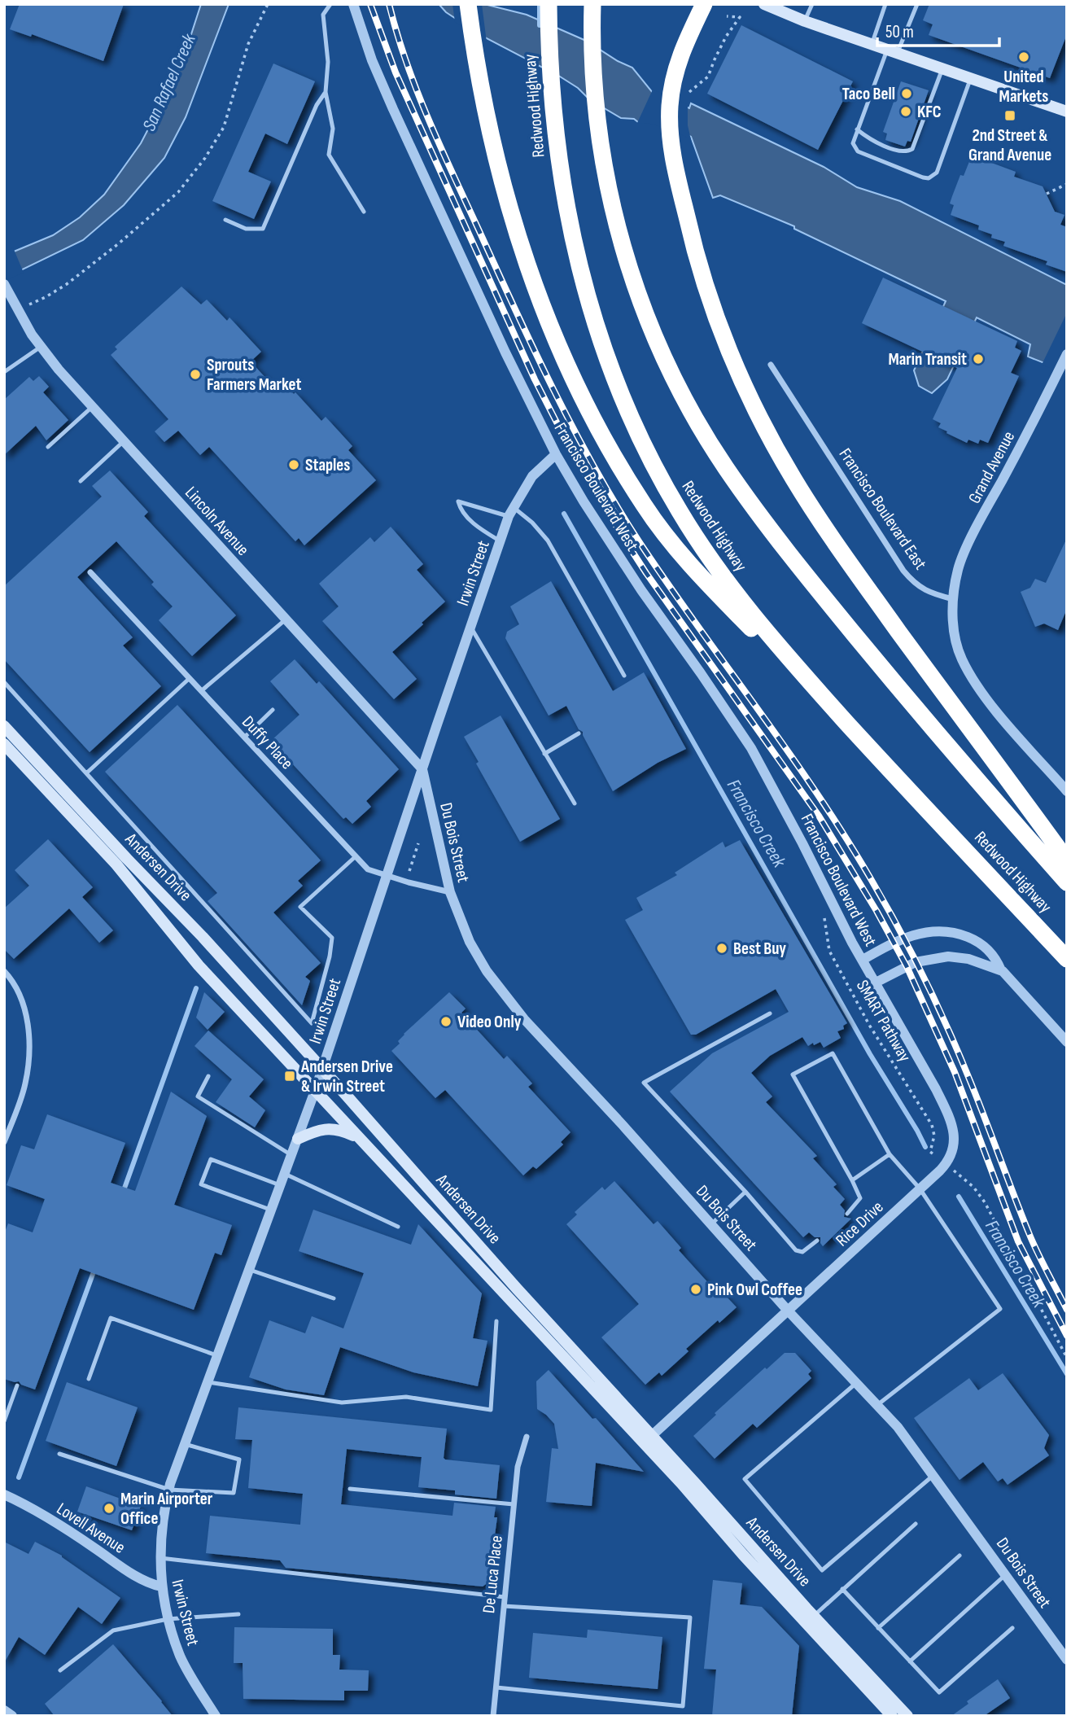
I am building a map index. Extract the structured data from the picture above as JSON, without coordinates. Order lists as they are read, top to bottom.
{
  "streets": {
    "highway": ["Redwood Highway"],
    "main road": ["Andersen Drive"],
    "street": [
      "Grand Avenue",
      "Francisco Boulevard West",
      "Francisco Boulevard East",
      "Lincoln Avenue",
      "Irwin Street",
      "Duffy Place",
      "Du Bois Street",
      "Rice Drive",
      "Lovell Avenue",
      "De Luca Place"
    ],
    "path": ["SMART Pathway"]
  },
  "crossings": [
    ["Grand Avenue", "Francisco Boulevard East"],
    ["Francisco Boulevard West", "Irwin Street"],
    ["Francisco Boulevard West", "Rice Drive"],
    ["Lincoln Avenue", "Irwin Street"],
    ["Lincoln Avenue", "Du Bois Street"],
    ["Irwin Street", "Duffy Place"],
    ["Irwin Street", "Du Bois Street"],
    ["Irwin Street", "Andersen Drive"],
    ["Irwin Street", "Lovell Avenue"],
    ["Duffy Place", "Du Bois Street"],
    ["Du Bois Street", "Rice Drive"],
    ["Andersen Drive", "Rice Drive"]
  ],
  "water": ["San Rafael Creek", "Francisco Creek"],
  "places": {
    "other": [
      "United Markets",
      "Taco Bell",
      "KFC",
      "Marin Transit",
      "Sprouts Farmers Market",
      "Staples",
      "Best Buy",
      "Video Only",
      "Pink Owl Coffee",
      "Marin Airporter Office"
    ],
    "transit": ["2nd Street & Grand Avenue", "Andersen Drive & Irwin Street"]
  },
  "scale_bar": "50 m"
}
